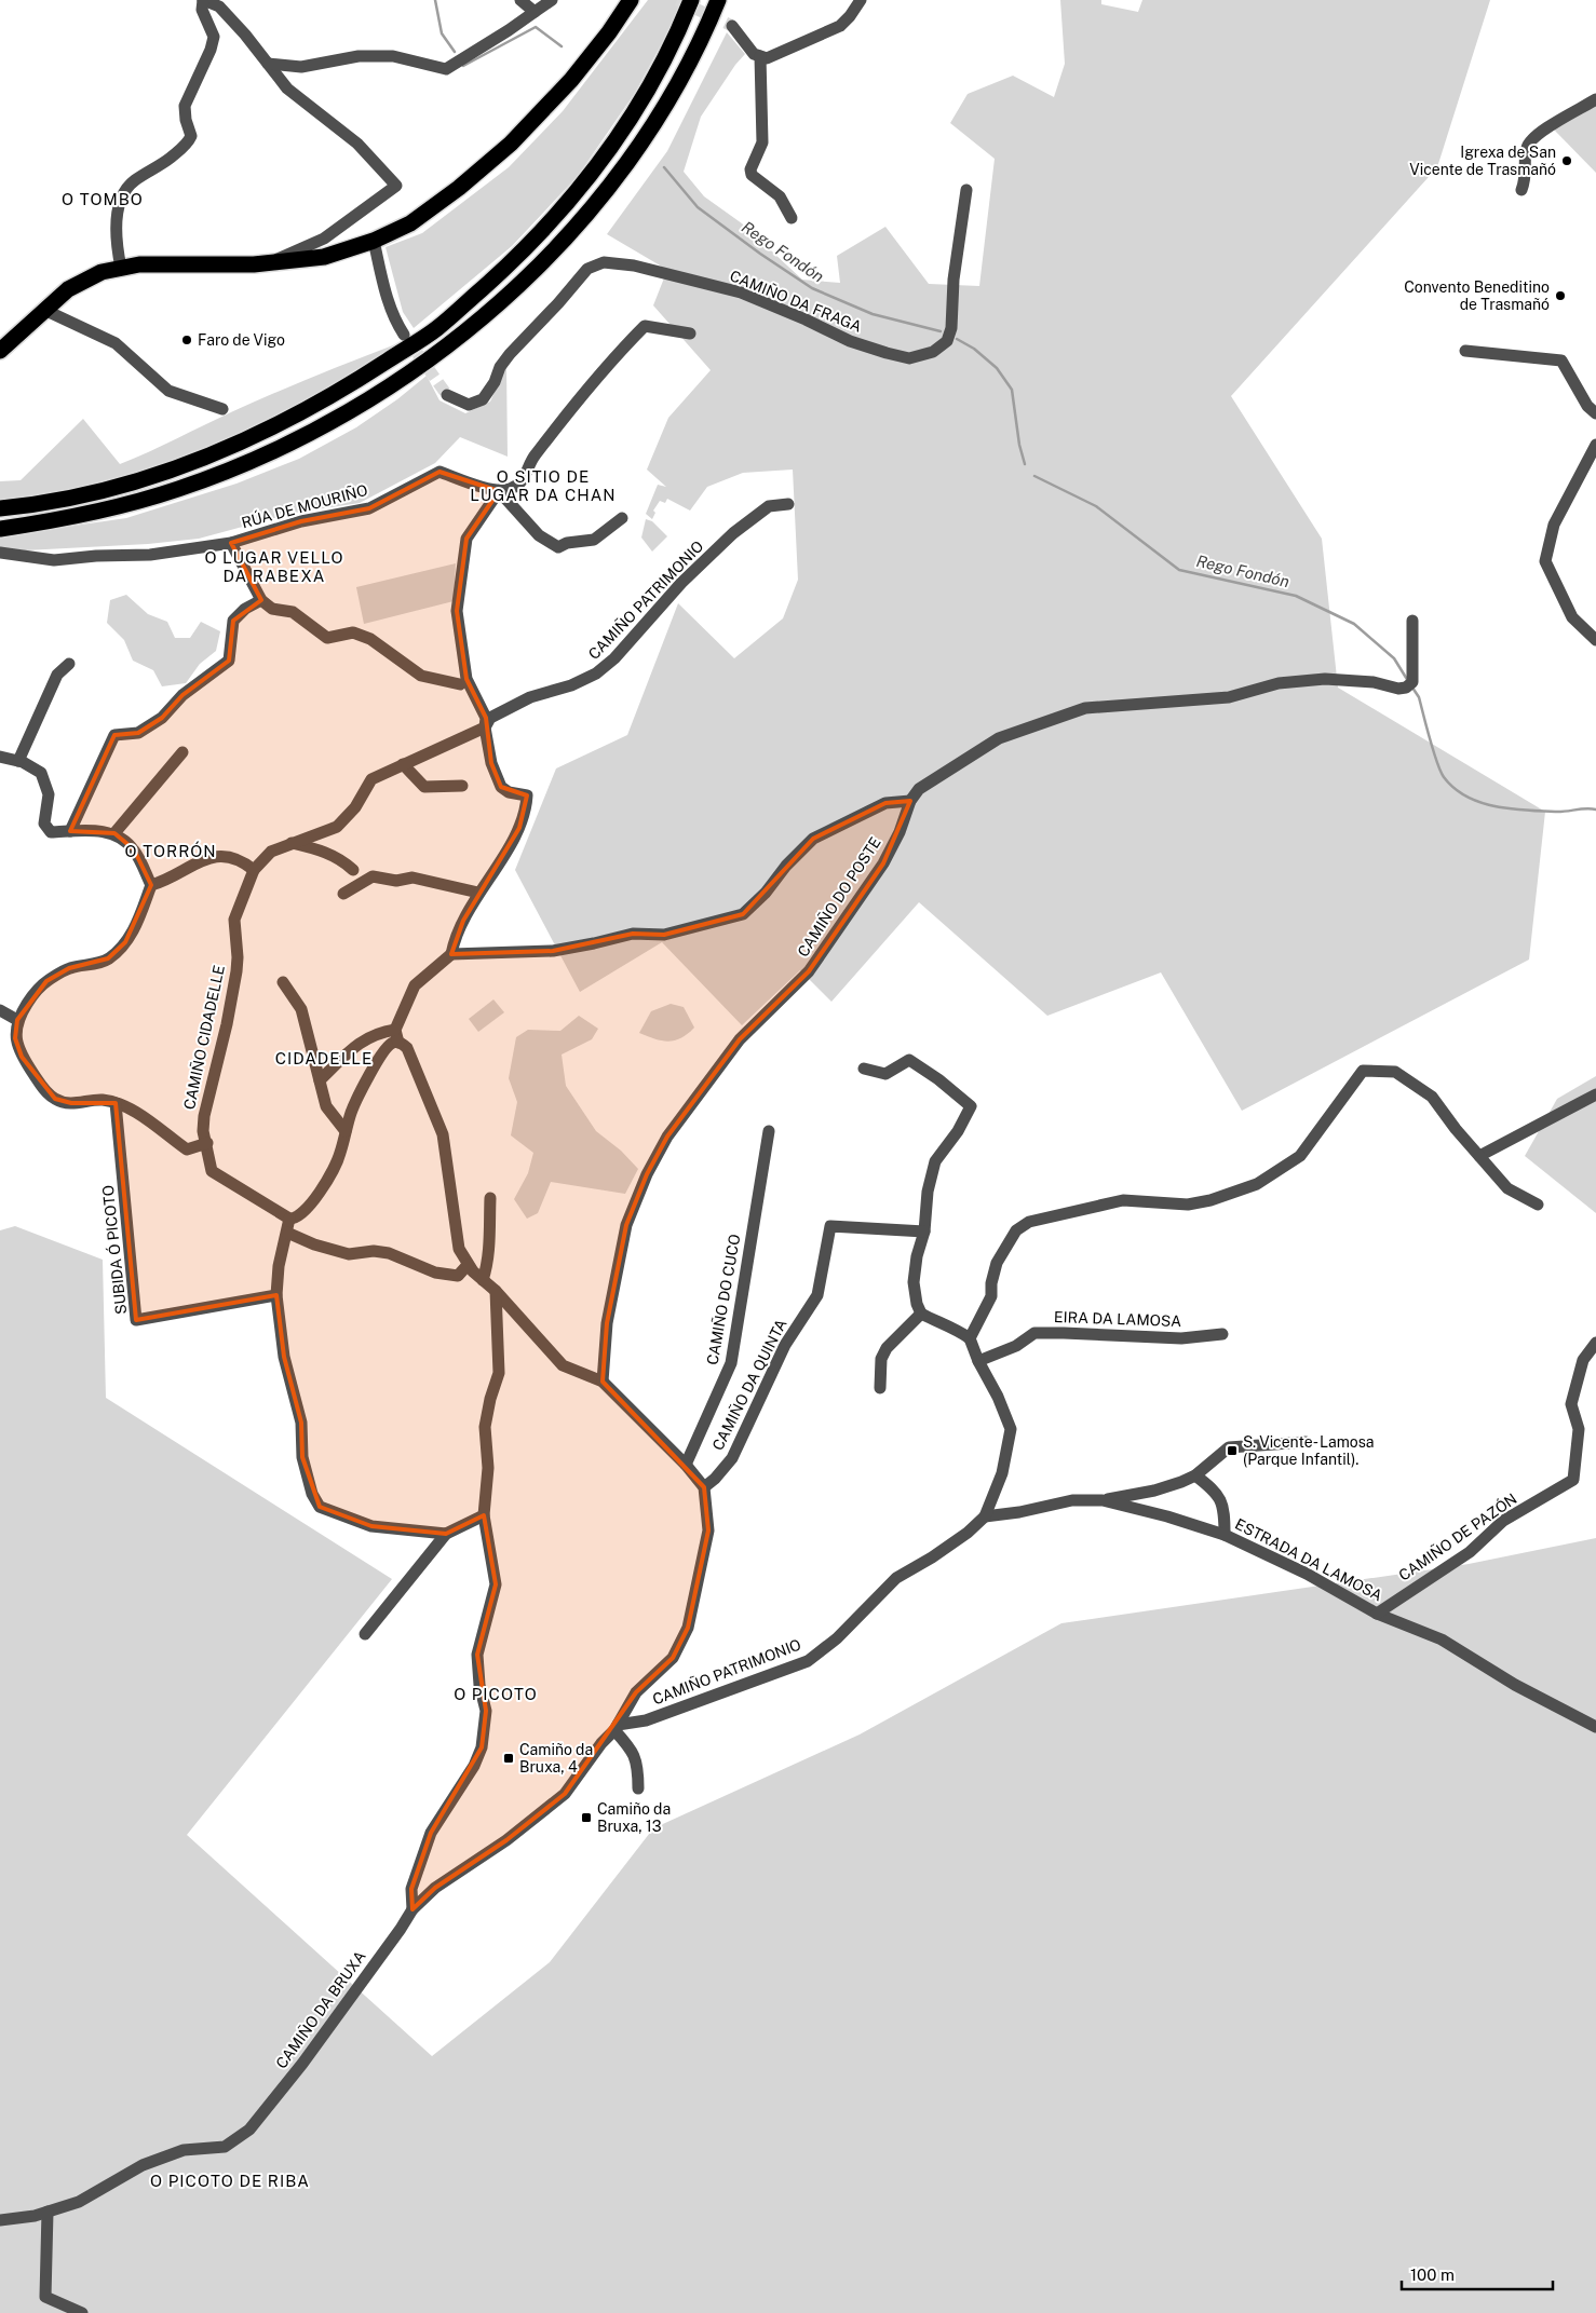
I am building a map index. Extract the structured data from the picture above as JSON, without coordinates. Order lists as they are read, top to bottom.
{
  "streets": {
    "street": [
      "CAMIÑO DA FRAGA",
      "RÚA DE MOURIÑO",
      "CAMIÑO PATRIMONIO",
      "CAMIÑO DO POSTE",
      "CAMIÑO CIDADELLE",
      "SUBIDA Ó PICOTO",
      "CAMIÑO DO CUCO",
      "EIRA DA LAMOSA",
      "CAMIÑO DA QUINTA",
      "CAMIÑO DE PAZÓN",
      "ESTRADA DA LAMOSA",
      "CAMIÑO DA BRUXA"
    ]
  },
  "crossings": [
    ["CAMIÑO PATRIMONIO", "CAMIÑO CIDADELLE"],
    ["CAMIÑO PATRIMONIO", "EIRA DA LAMOSA"],
    ["CAMIÑO PATRIMONIO", "ESTRADA DA LAMOSA"],
    ["CAMIÑO PATRIMONIO", "CAMIÑO DA BRUXA"],
    ["CAMIÑO DE PAZÓN", "ESTRADA DA LAMOSA"]
  ],
  "districts": [
    "O TOMBO",
    "O SITIO DE LUGAR DA CHAN",
    "O LUGAR VELLO DA RABEXA",
    "O TORRÓN",
    "CIDADELLE",
    "O PICOTO",
    "O PICOTO DE RIBA"
  ],
  "water": ["Rego Fondón"],
  "places": {
    "other": ["Igrexa de San Vicente de Trasmañó", "Convento Beneditino de Trasmañó", "Faro de Vigo"],
    "transit": ["S. Vicente- Lamosa (Parque Infantil).", "Camiño da Bruxa, 4", "Camiño da Bruxa, 13"]
  },
  "scale_bar": "100 m"
}
